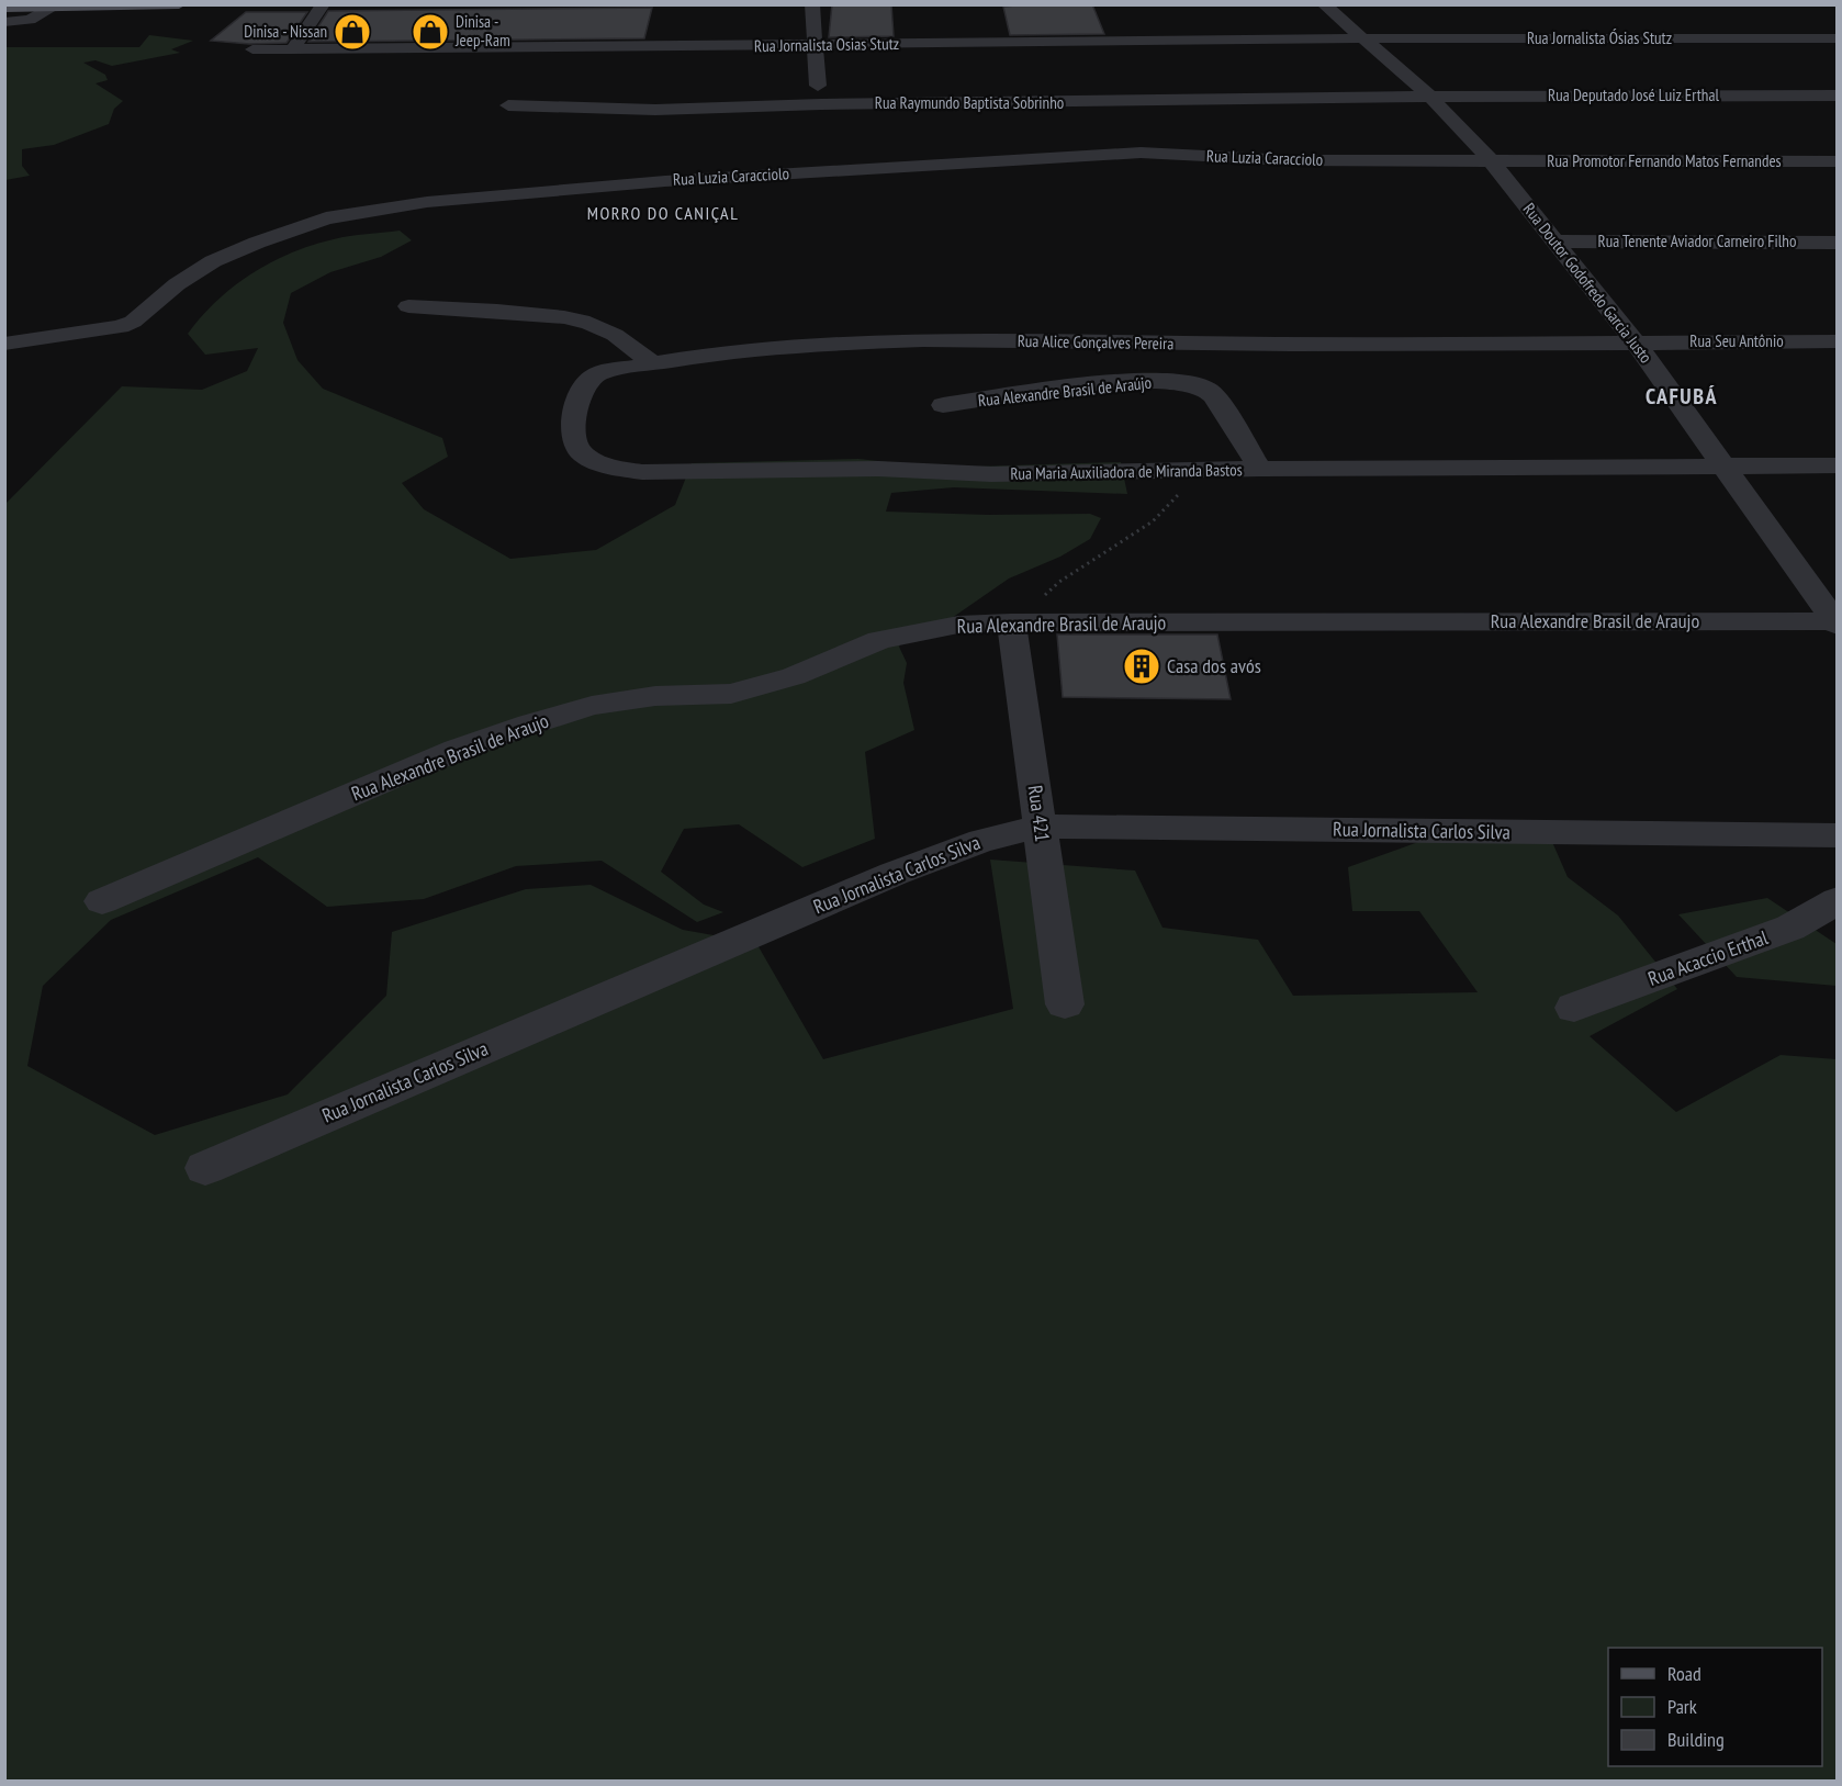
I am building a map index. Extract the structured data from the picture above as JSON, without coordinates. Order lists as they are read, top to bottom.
{
  "streets": {
    "street": [
      "Rua Jornalista Ósias Stutz",
      "Rua Jornalista Osias Stutz",
      "Rua Deputado José Luiz Erthal",
      "Rua Raymundo Baptista Sobrinho",
      "Rua Luzia Caracciolo",
      "Rua Promotor Fernando Matos Fernandes",
      "Rua Tenente Aviador Carneiro Filho",
      "Rua Doutor Godofredo Garcia Justo",
      "Rua Seu Antônio",
      "Rua Alice Gonçalves Pereira",
      "Rua Alexandre Brasil de Araújo",
      "Rua Maria Auxiliadora de Miranda Bastos",
      "Rua Alexandre Brasil de Araujo",
      "Rua 421",
      "Rua Jornalista Carlos Silva",
      "Rua Acaccio Erthal"
    ]
  },
  "crossings": [
    ["Rua Jornalista Ósias Stutz", "Rua Jornalista Osias Stutz"],
    ["Rua Jornalista Ósias Stutz", "Rua Doutor Godofredo Garcia Justo"],
    ["Rua Jornalista Osias Stutz", "Rua Doutor Godofredo Garcia Justo"],
    ["Rua Deputado José Luiz Erthal", "Rua Raymundo Baptista Sobrinho"],
    ["Rua Deputado José Luiz Erthal", "Rua Doutor Godofredo Garcia Justo"],
    ["Rua Raymundo Baptista Sobrinho", "Rua Doutor Godofredo Garcia Justo"],
    ["Rua Luzia Caracciolo", "Rua Promotor Fernando Matos Fernandes"],
    ["Rua Luzia Caracciolo", "Rua Doutor Godofredo Garcia Justo"],
    ["Rua Promotor Fernando Matos Fernandes", "Rua Doutor Godofredo Garcia Justo"],
    ["Rua Tenente Aviador Carneiro Filho", "Rua Doutor Godofredo Garcia Justo"],
    ["Rua Doutor Godofredo Garcia Justo", "Rua Seu Antônio"],
    ["Rua Doutor Godofredo Garcia Justo", "Rua Alice Gonçalves Pereira"],
    ["Rua Doutor Godofredo Garcia Justo", "Rua Maria Auxiliadora de Miranda Bastos"],
    ["Rua Doutor Godofredo Garcia Justo", "Rua Alexandre Brasil de Araujo"],
    ["Rua Seu Antônio", "Rua Alice Gonçalves Pereira"],
    ["Rua Alice Gonçalves Pereira", "Rua Maria Auxiliadora de Miranda Bastos"],
    ["Rua Alexandre Brasil de Araújo", "Rua Maria Auxiliadora de Miranda Bastos"],
    ["Rua Alexandre Brasil de Araujo", "Rua 421"],
    ["Rua 421", "Rua Jornalista Carlos Silva"]
  ],
  "districts": ["MORRO DO CANIÇAL", "CAFUBÁ"],
  "places": {
    "shop": ["Dinisa - Nissan", "Dinisa - Jeep-Ram"],
    "building": ["Casa dos avós"]
  },
  "legend": ["Road", "Park", "Building"]
}
